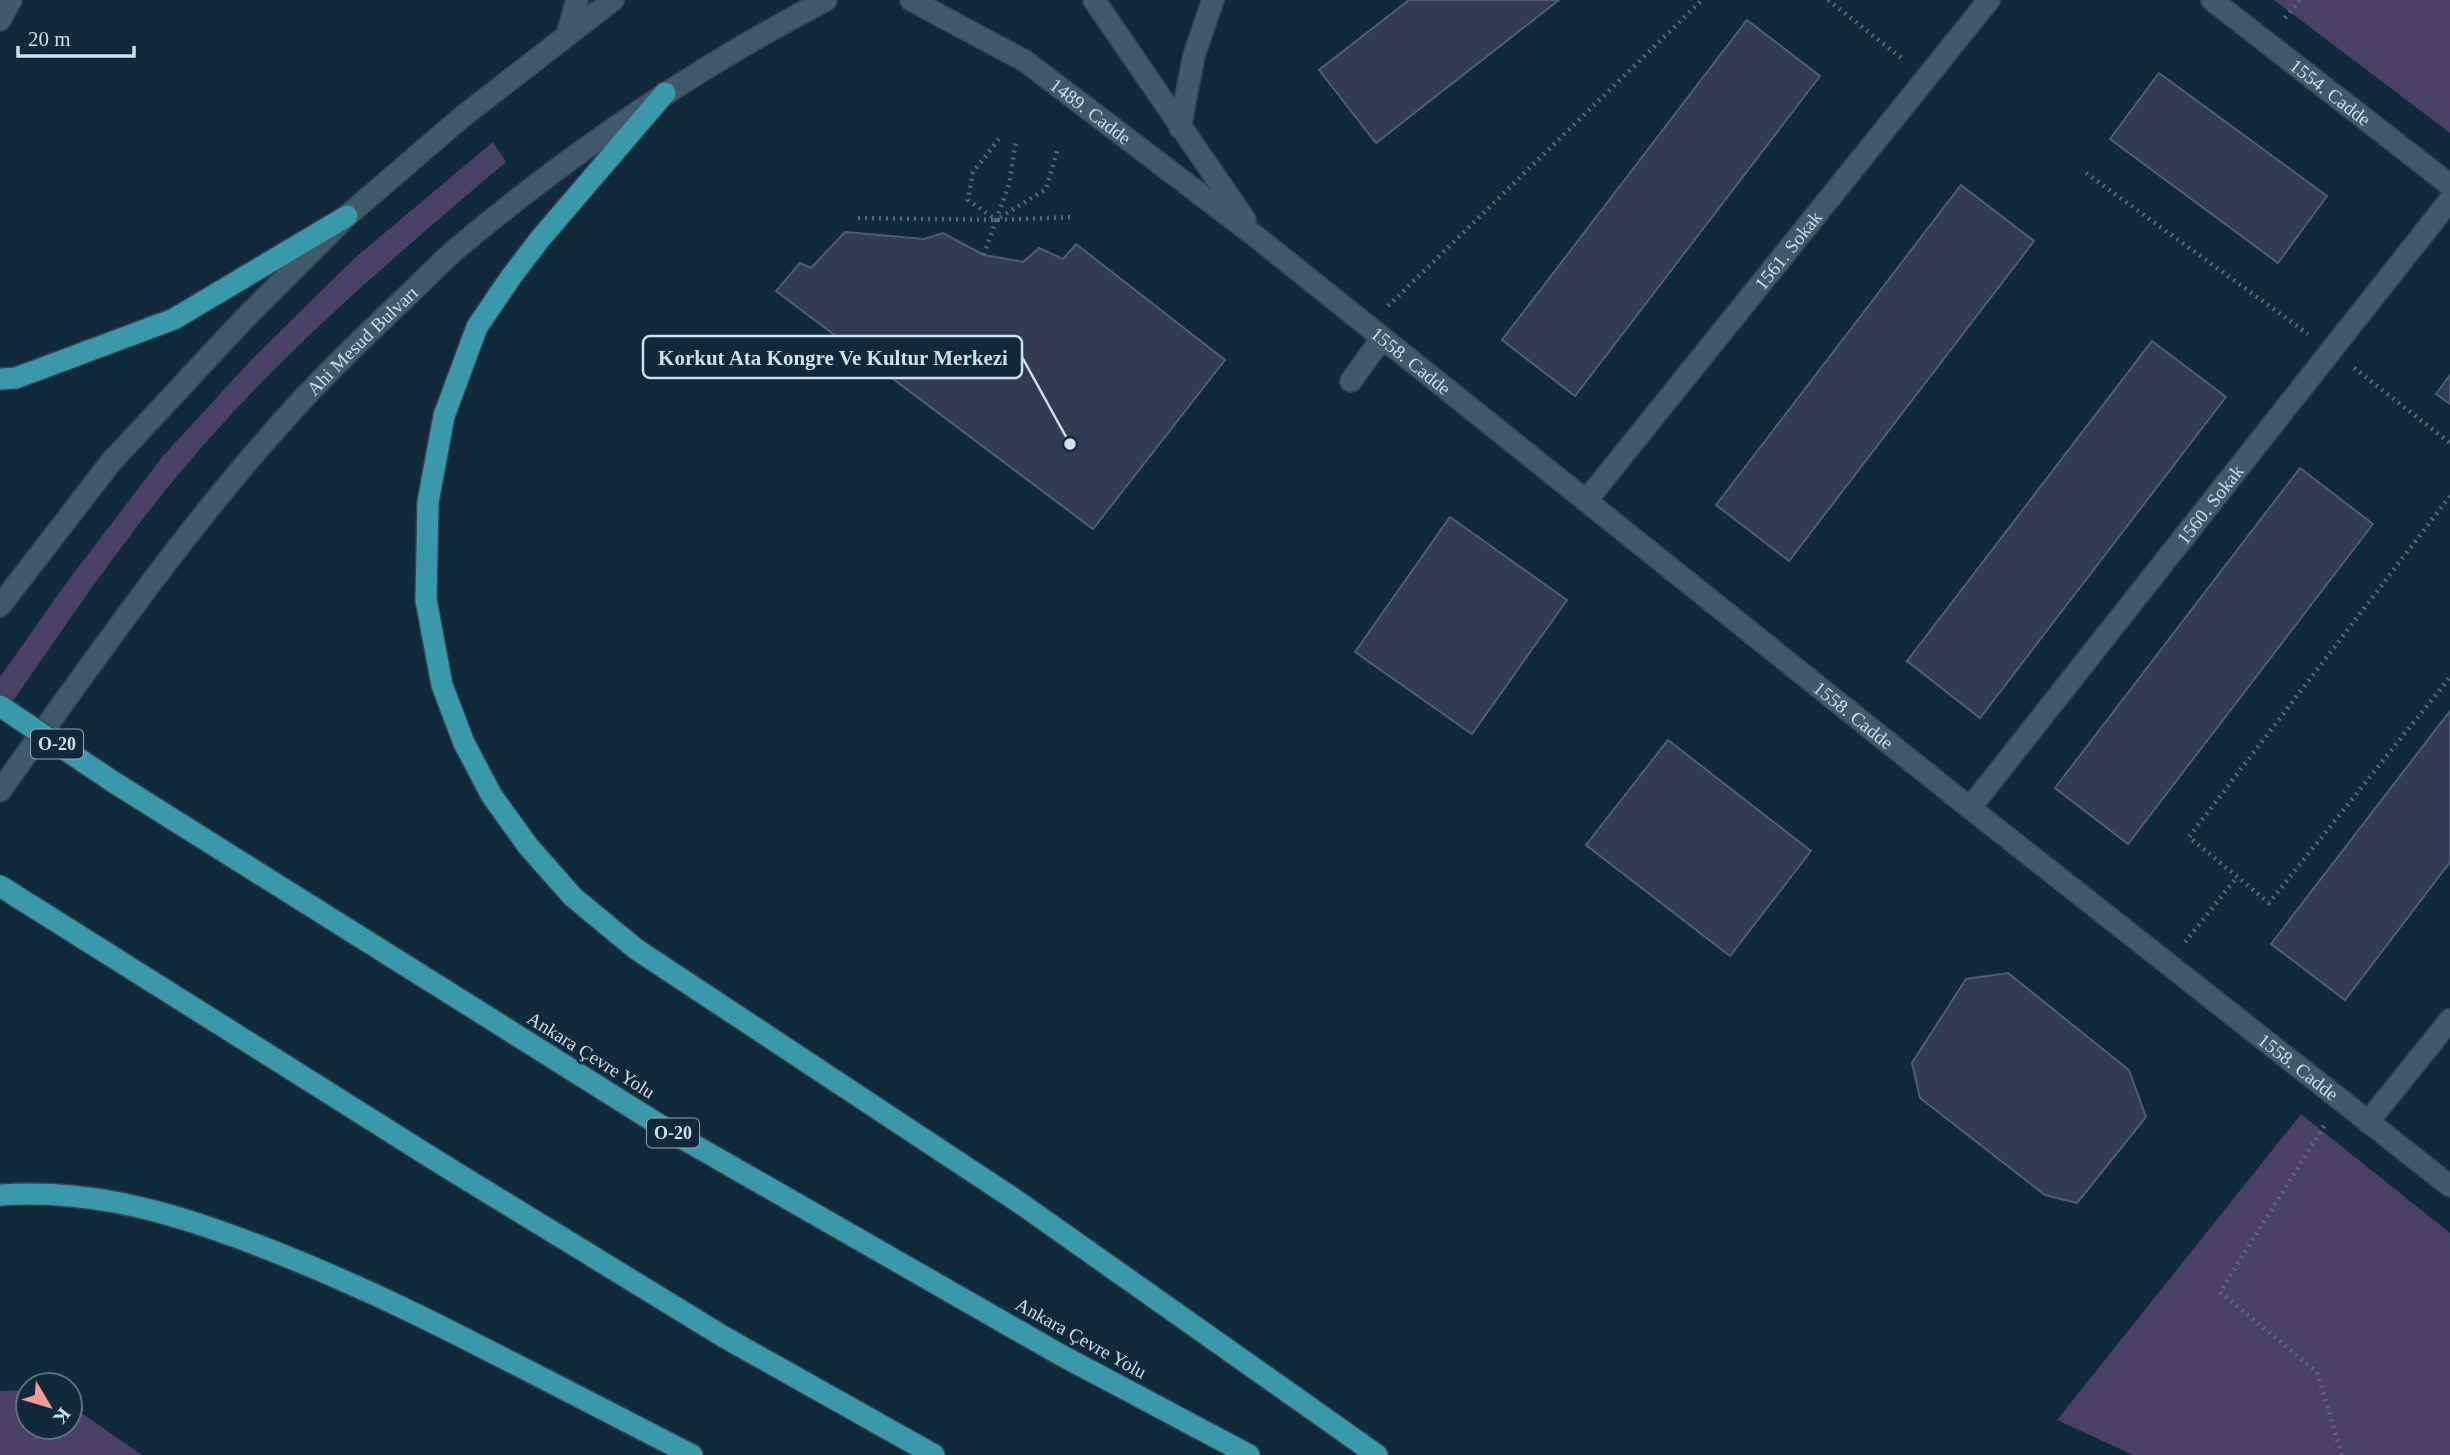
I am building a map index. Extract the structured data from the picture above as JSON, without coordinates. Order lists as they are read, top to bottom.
{
  "streets": {
    "highway": ["O-20", "Ankara Çevre Yolu"],
    "street": [
      "1554. Cadde",
      "1489. Cadde",
      "1561. Sokak",
      "Ahi Mesud Bulvarı",
      "1558. Cadde",
      "1560. Sokak"
    ]
  },
  "crossings": [
    ["1489. Cadde", "1558. Cadde"],
    ["1561. Sokak", "1558. Cadde"],
    ["1558. Cadde", "1560. Sokak"]
  ],
  "places": ["Korkut Ata Kongre Ve Kultur Merkezi"],
  "scale_bar": "20 m",
  "north": "bottom right"
}
